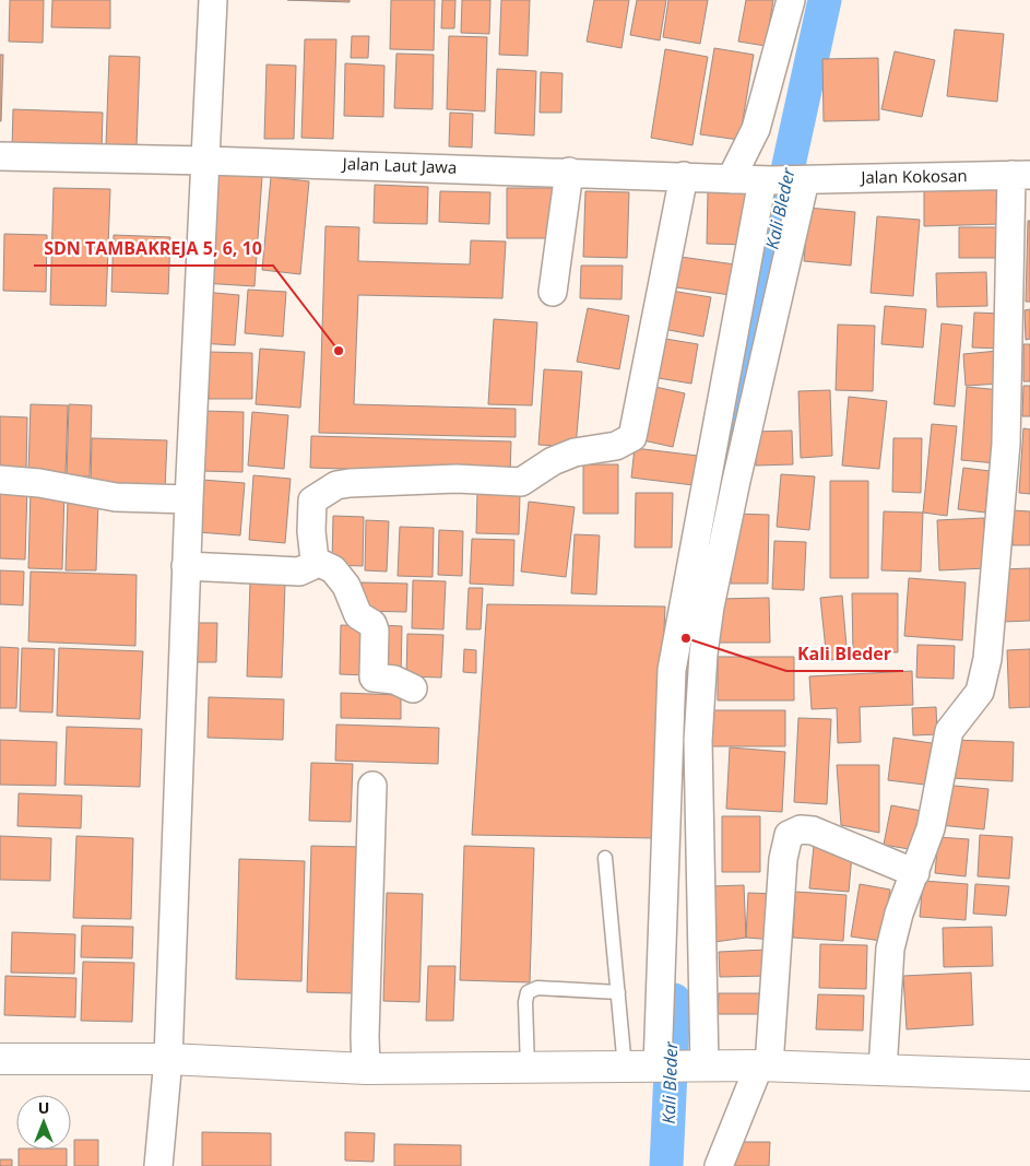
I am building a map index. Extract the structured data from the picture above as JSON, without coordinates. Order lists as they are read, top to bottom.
{
  "streets": {
    "street": ["Jalan Laut Jawa", "Jalan Kokosan"]
  },
  "crossings": [
    ["Jalan Laut Jawa", "Jalan Kokosan"]
  ],
  "water": ["Kali Bleder"],
  "places": ["SDN TAMBAKREJA 5, 6, 10", "Kali Bleder"],
  "north": "top"
}
